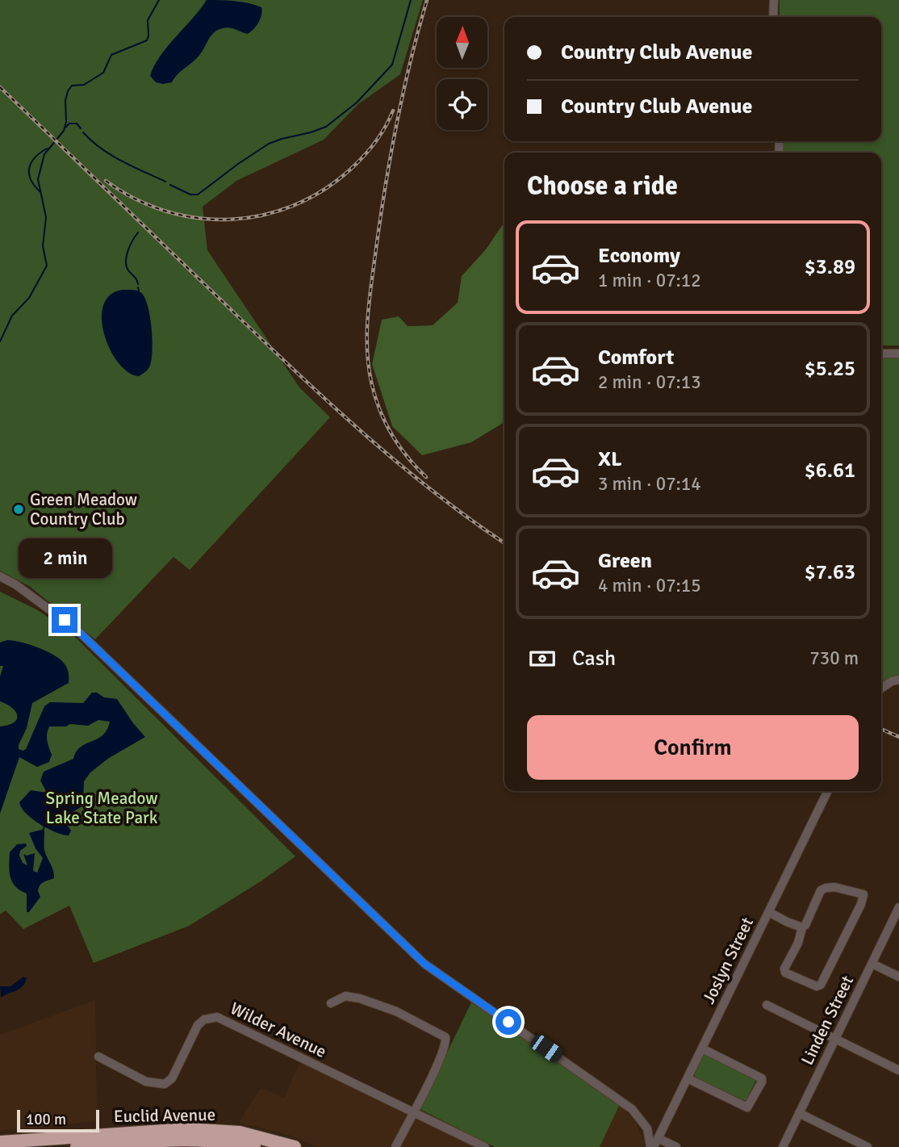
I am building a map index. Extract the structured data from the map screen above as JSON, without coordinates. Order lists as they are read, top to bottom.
{
  "streets": {
    "highway": ["Euclid Avenue"],
    "street": ["Joslyn Street", "Linden Street", "Wilder Avenue"]
  },
  "parks": ["Spring Meadow Lake State Park"],
  "places": ["Green Meadow Country Club"],
  "scale_bar": "100 m",
  "north": "top",
  "page": {
    "banner": ["Country Club Avenue", "Country Club Avenue"],
    "heading": "Choose a ride",
    "list": [
      {
        "name": "Economy",
        "note": "1 min · 07:12",
        "value": "$3.89"
      },
      {
        "name": "Comfort",
        "note": "2 min · 07:13",
        "value": "$5.25"
      },
      {
        "name": "XL",
        "note": "3 min · 07:14",
        "value": "$6.61"
      },
      {
        "name": "Green",
        "note": "4 min · 07:15",
        "value": "$7.63"
      }
    ],
    "bubble": "2 min",
    "pay": ["Cash", "730 m"],
    "buttons": "Confirm",
    "scale": "100 m"
  }
}
